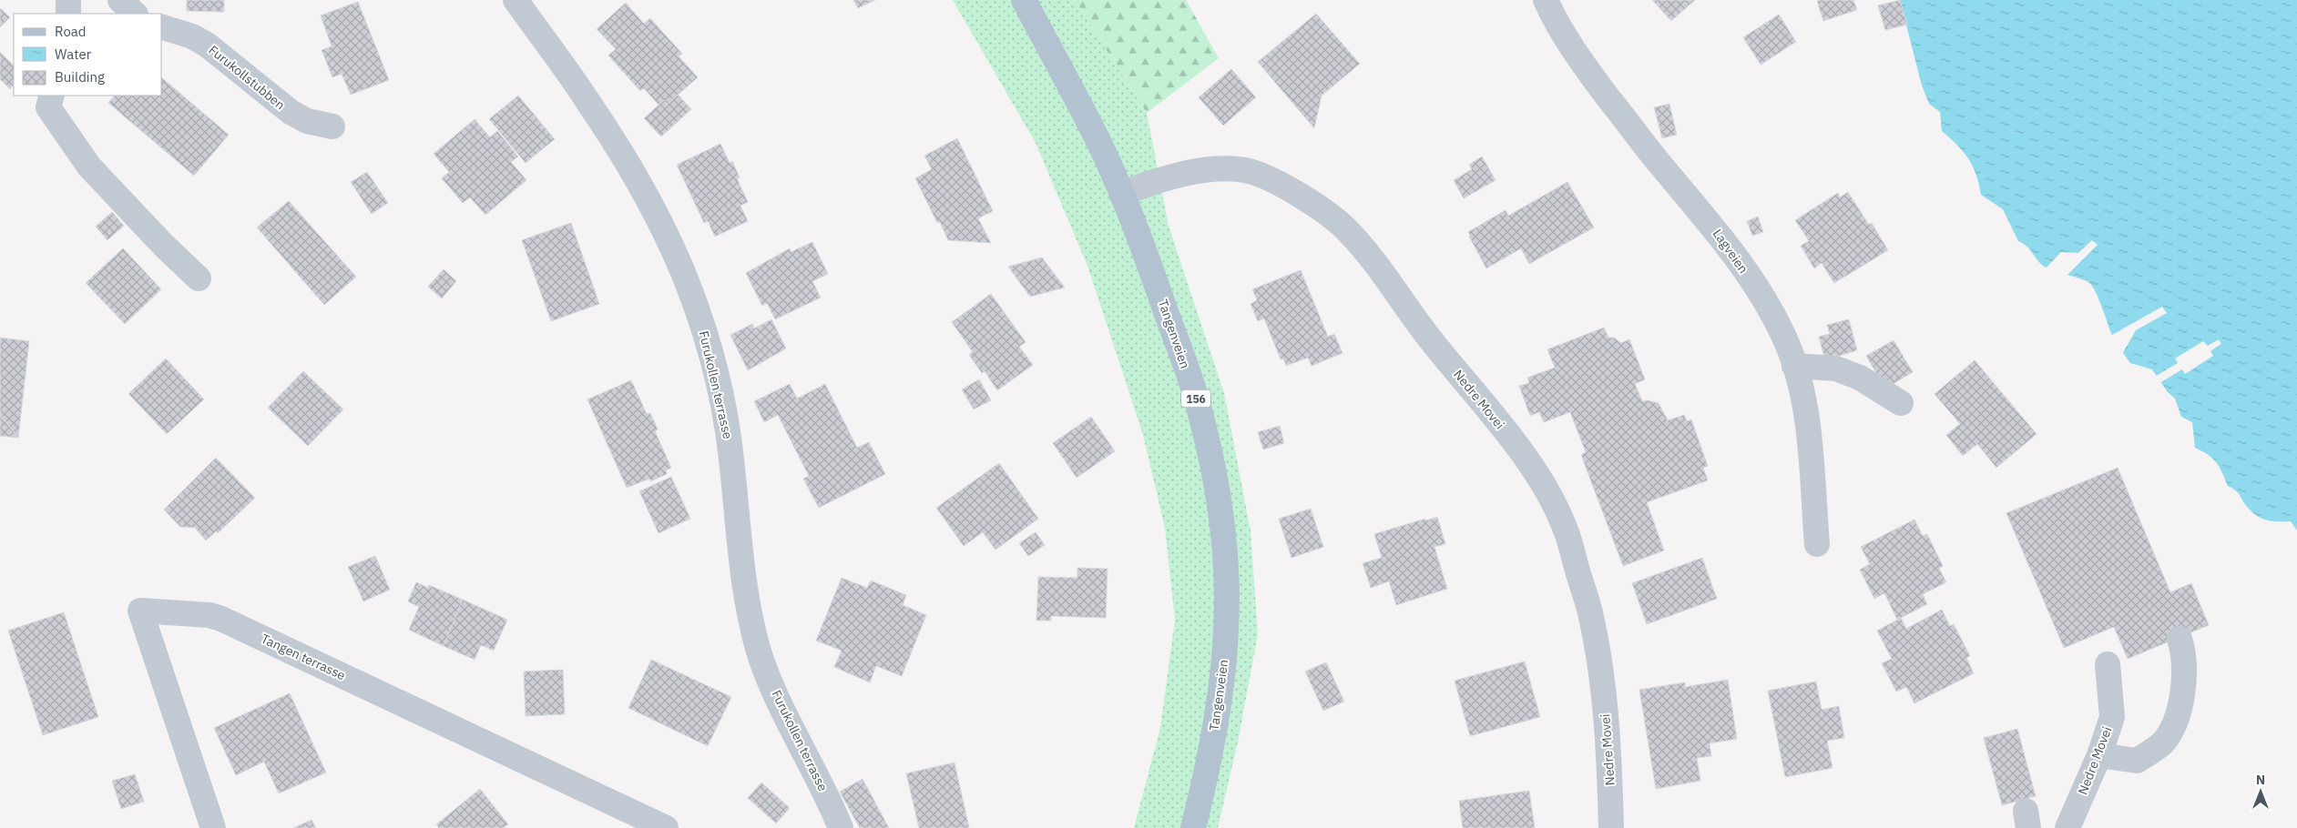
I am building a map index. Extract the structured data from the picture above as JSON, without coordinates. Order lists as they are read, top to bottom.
{
  "streets": {
    "main road": ["Tangenveien", "156"],
    "street": [
      "Furukollstubben",
      "Lagveien",
      "Furukollen terrasse",
      "Nedre Movei",
      "Tangen terrasse"
    ]
  },
  "crossings": [
    ["Tangenveien", "Nedre Movei"]
  ],
  "legend": ["Road", "Water", "Building"],
  "north": "top"
}
